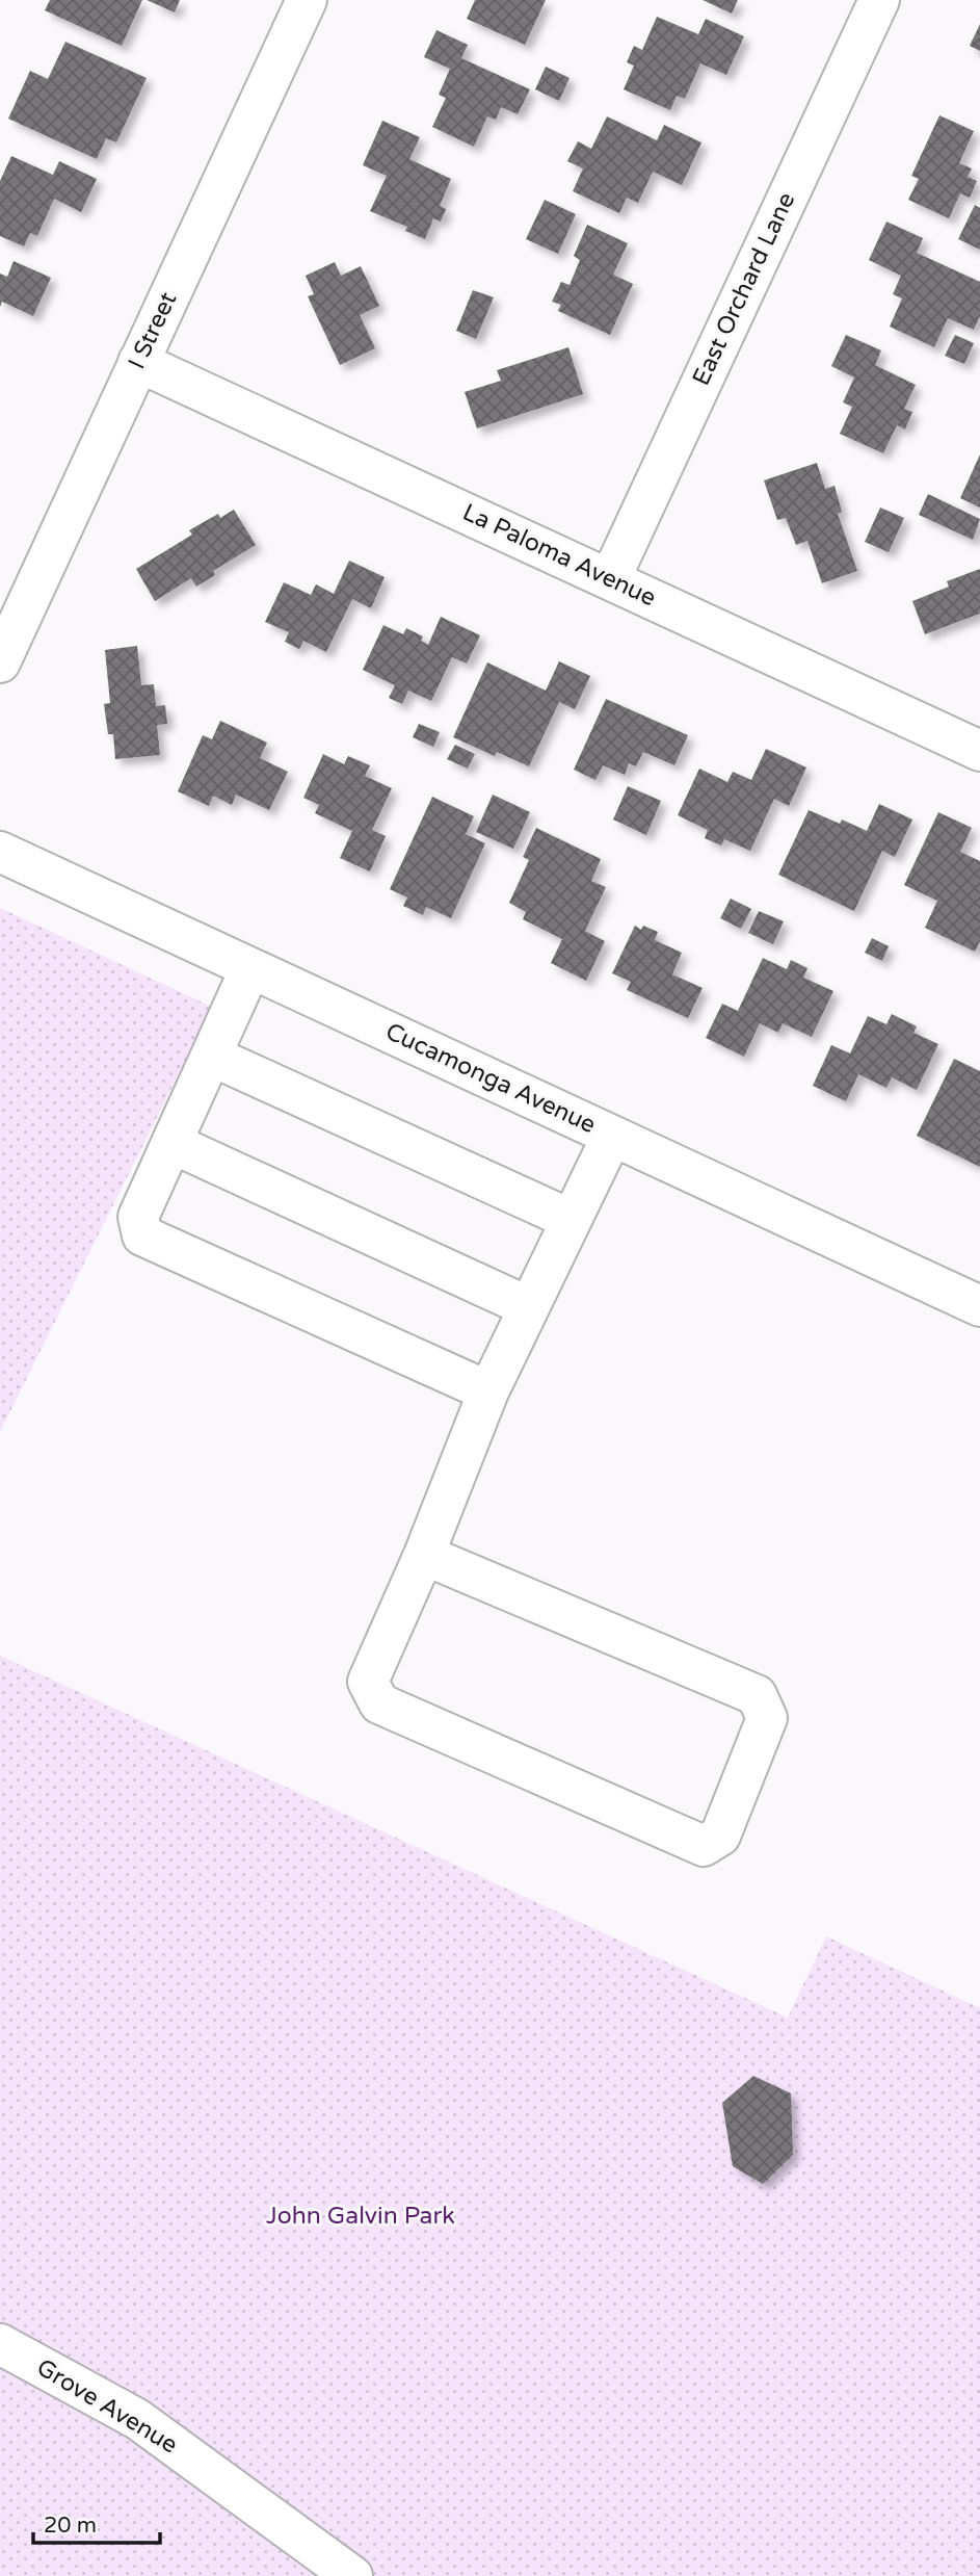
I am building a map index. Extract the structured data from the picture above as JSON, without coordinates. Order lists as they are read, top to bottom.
{
  "streets": {
    "street": [
      "East Orchard Lane",
      "I Street",
      "La Paloma Avenue",
      "Cucamonga Avenue",
      "Grove Avenue"
    ]
  },
  "crossings": [
    ["East Orchard Lane", "La Paloma Avenue"],
    ["I Street", "La Paloma Avenue"]
  ],
  "parks": ["John Galvin Park"],
  "scale_bar": "20 m"
}
